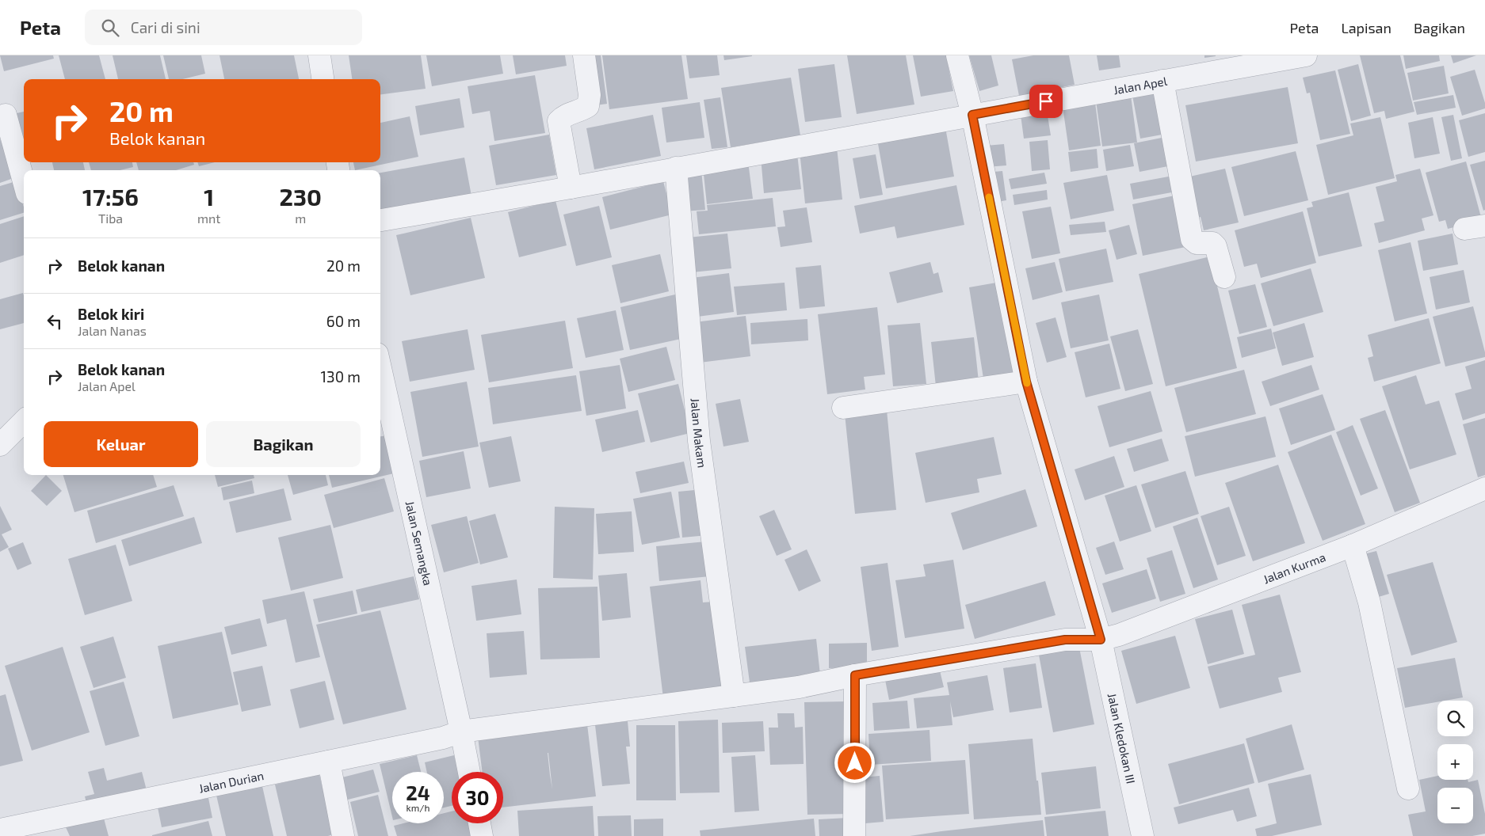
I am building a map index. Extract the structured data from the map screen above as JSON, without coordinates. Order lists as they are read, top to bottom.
{
  "streets": {
    "street": [
      "Jalan Apel",
      "Jalan Makam",
      "Jalan Semangka",
      "Jalan Kurma",
      "Jalan Kledokan III",
      "Jalan Durian"
    ]
  },
  "crossings": [
    ["Jalan Apel", "Jalan Makam"],
    ["Jalan Apel", "Jalan Kledokan III"],
    ["Jalan Makam", "Jalan Kurma"],
    ["Jalan Makam", "Jalan Durian"],
    ["Jalan Semangka", "Jalan Durian"],
    ["Jalan Kurma", "Jalan Kledokan III"],
    ["Jalan Kurma", "Jalan Durian"]
  ],
  "page": {
    "header": "Peta",
    "search": "Cari di sini",
    "nav": ["Peta", "Lapisan", "Bagikan"],
    "turn": ["20 m", "Belok kanan"],
    "eta": [
      "17:56",
      "Tiba",
      "1",
      "mnt",
      "230",
      "m"
    ],
    "list": [
      {
        "name": "Belok kanan",
        "value": "20 m"
      },
      {
        "name": "Belok kiri",
        "note": "Jalan Nanas",
        "value": "60 m"
      },
      {
        "name": "Belok kanan",
        "note": "Jalan Apel",
        "value": "130 m"
      }
    ],
    "buttons": ["Keluar", "Bagikan"],
    "map_buttons": ["+", "−"],
    "speed": "24 km/h",
    "limit": "30"
  }
}
